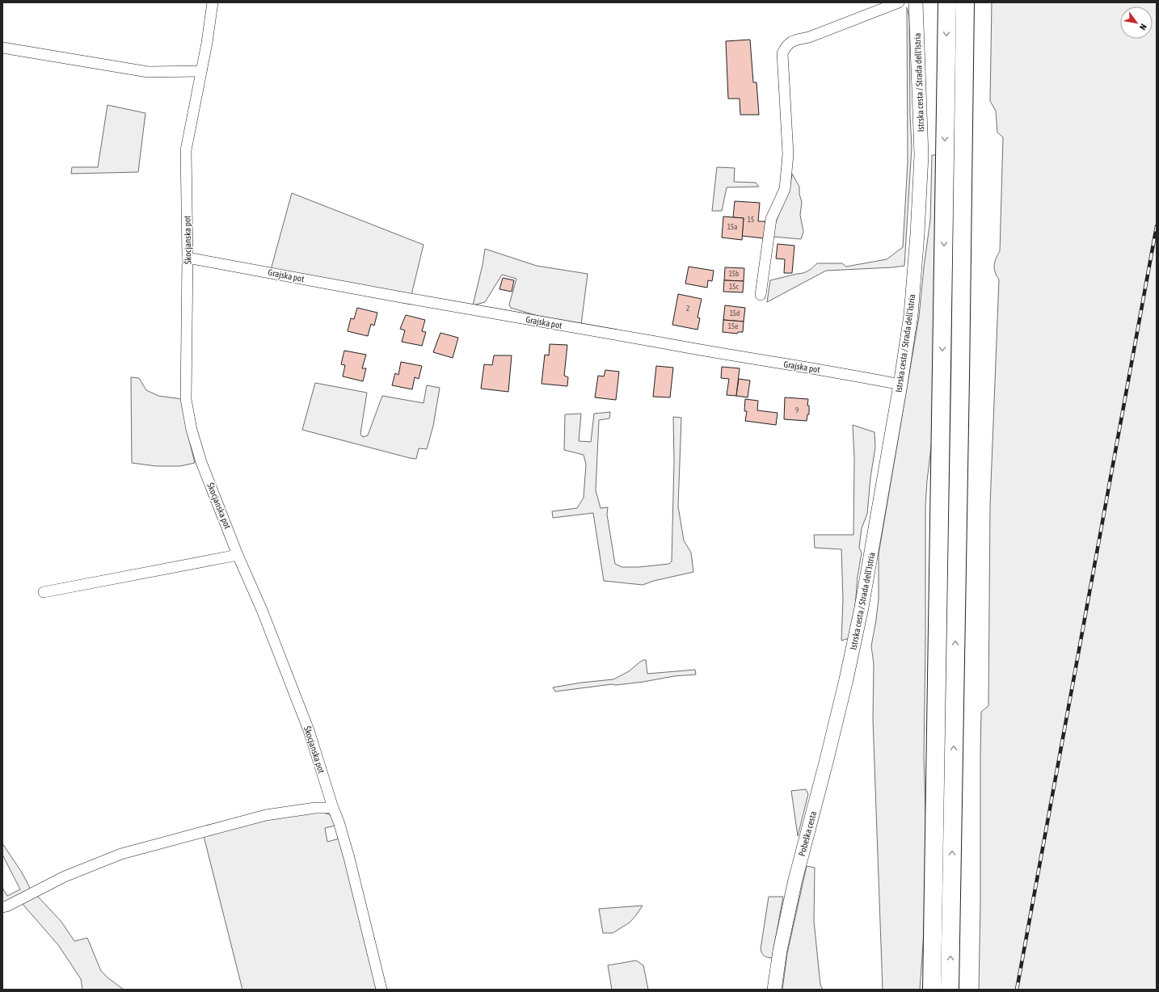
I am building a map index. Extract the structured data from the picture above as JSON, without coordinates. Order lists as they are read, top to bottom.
{
  "streets": {
    "street": [
      "Istrska cesta / Strada dell'Istria",
      "Škocjanska pot",
      "Grajska pot",
      "Pobeška cesta"
    ]
  },
  "crossings": [
    ["Istrska cesta / Strada dell'Istria", "Grajska pot"],
    ["Istrska cesta / Strada dell'Istria", "Pobeška cesta"],
    ["Škocjanska pot", "Grajska pot"]
  ],
  "house_numbers": [
    "15",
    "15a",
    "15b",
    "15c",
    "2",
    "15d",
    "15e",
    "9"
  ],
  "north": "bottom right"
}
